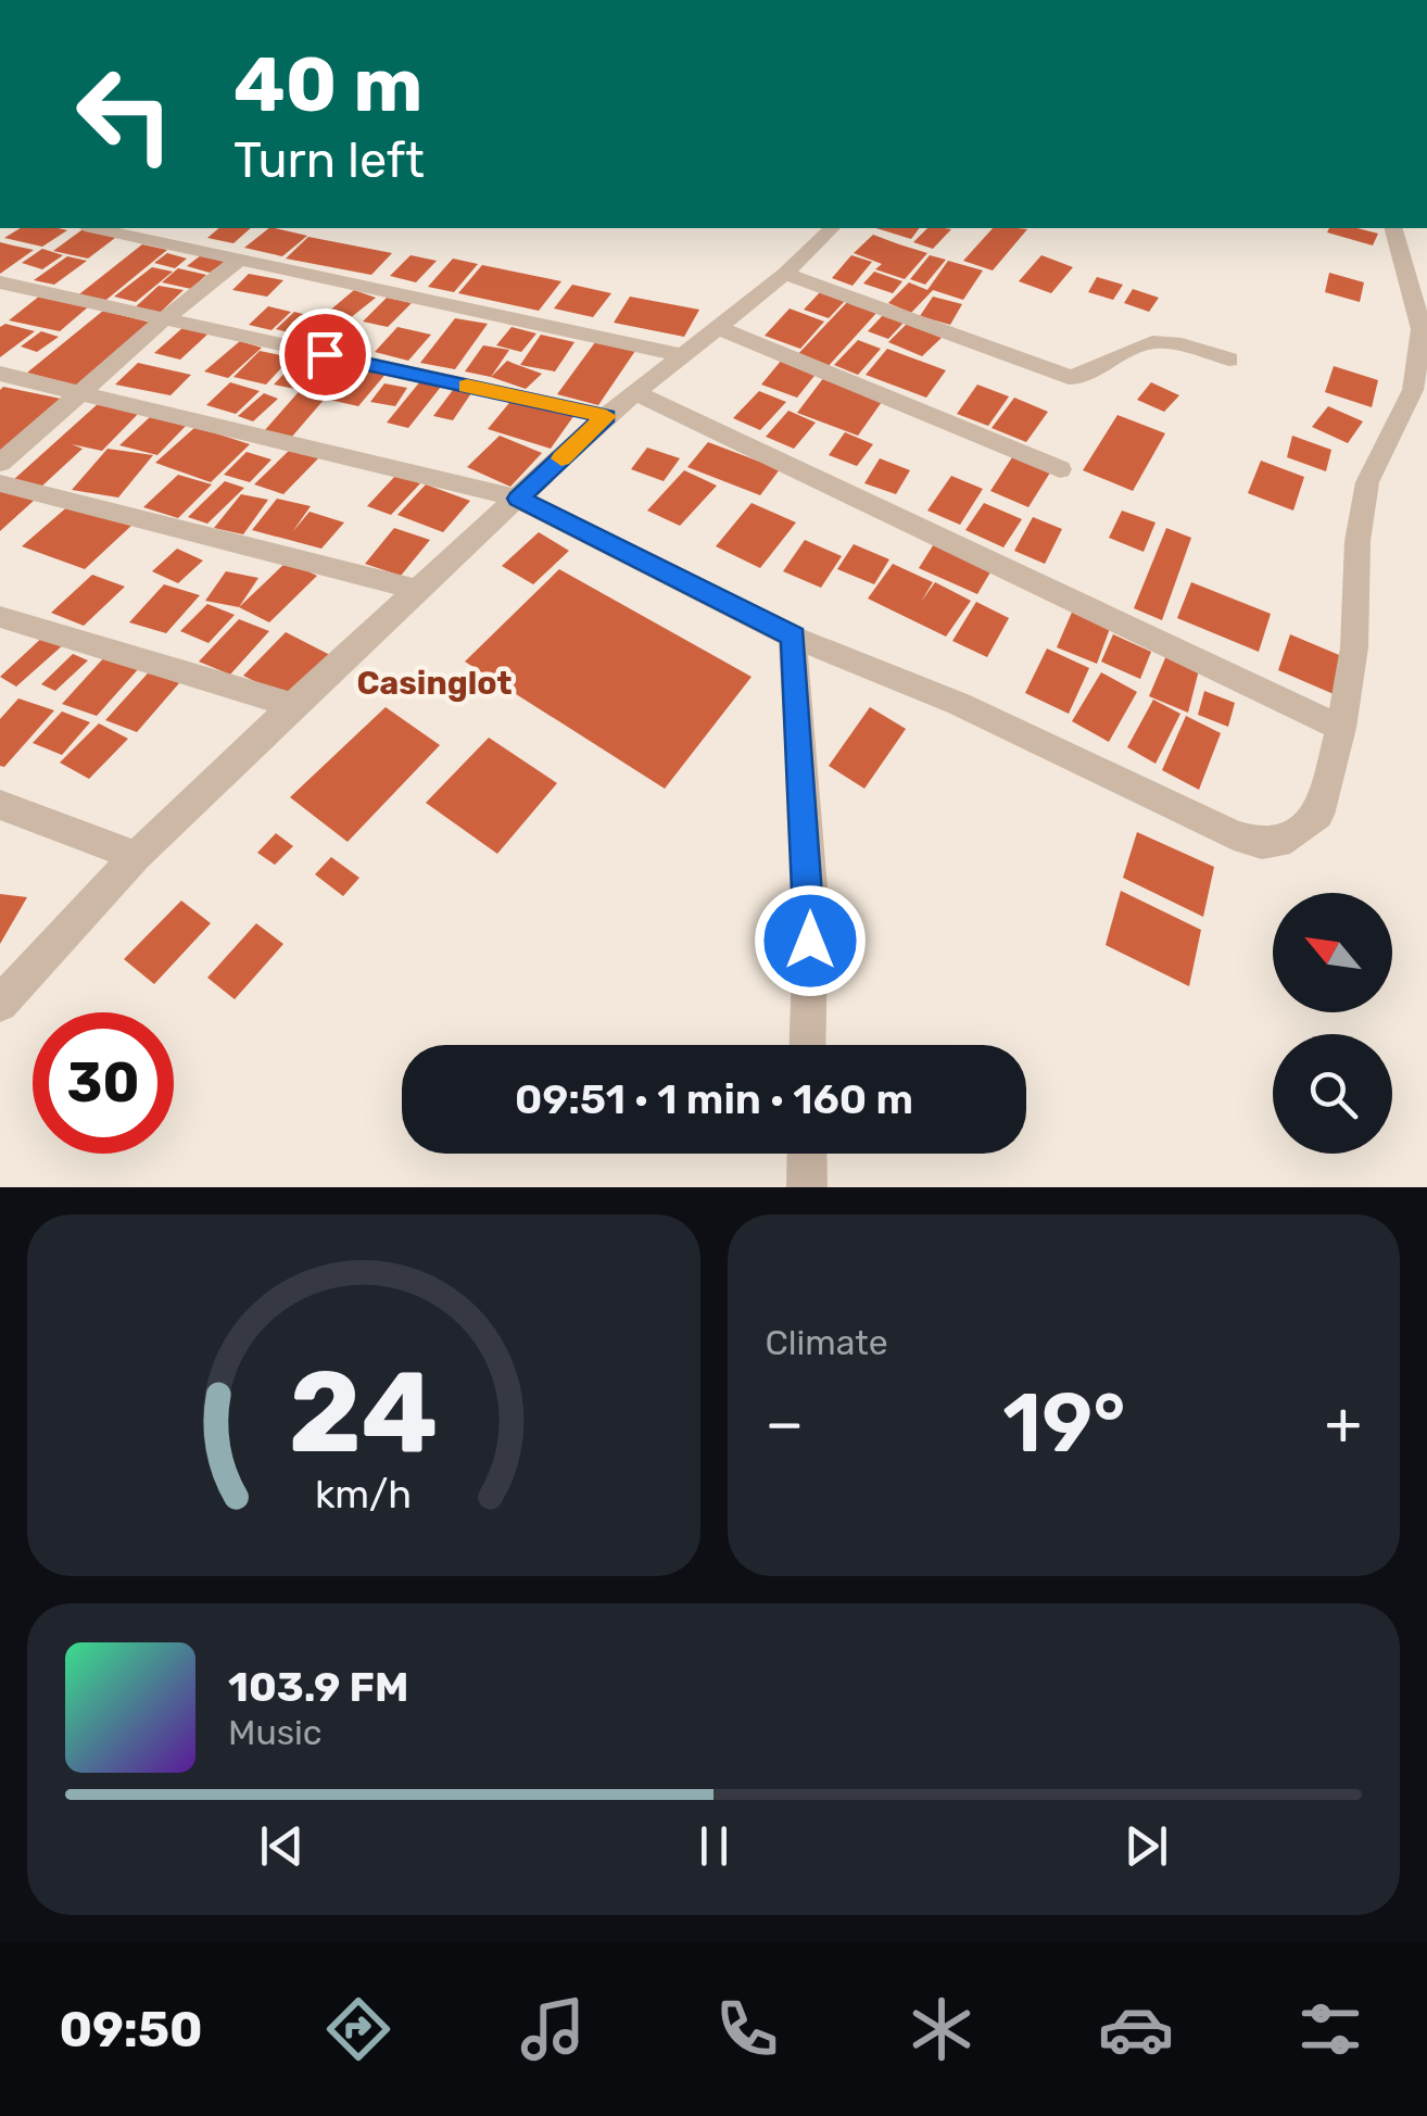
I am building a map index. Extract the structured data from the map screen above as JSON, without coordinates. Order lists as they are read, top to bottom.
{
  "districts": ["Casinglot"],
  "north": "top left",
  "page": {
    "turn": ["40 m", "Turn left"],
    "limit": "30",
    "trip": "09:51 · 1 min · 160 m",
    "tile": "Climate",
    "heat": ["−", "19°", "+"],
    "song": ["103.9 FM", "Music"],
    "tabs": "09:50",
    "gauge": ["24", "km/h"]
  }
}
